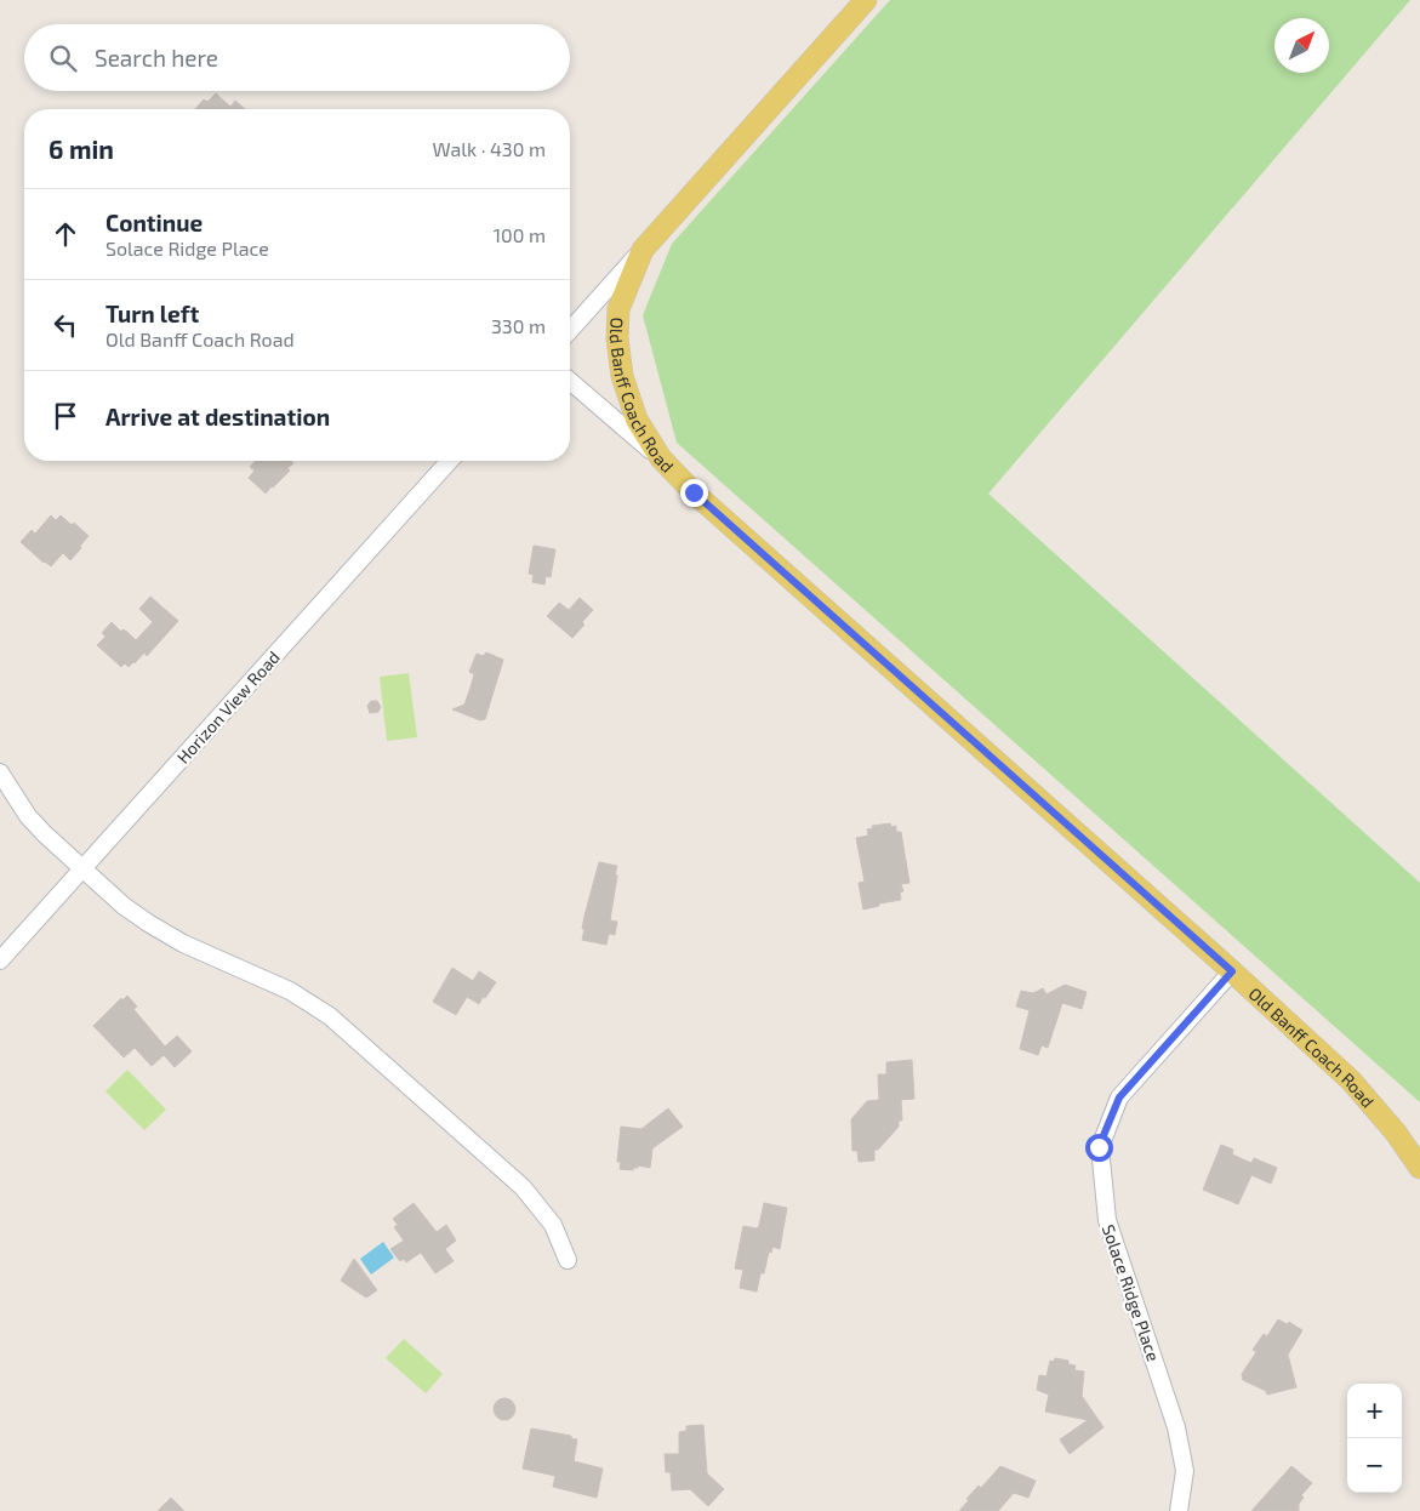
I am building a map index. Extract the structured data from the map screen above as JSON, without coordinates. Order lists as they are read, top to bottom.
{
  "streets": {
    "main road": ["Old Banff Coach Road"],
    "street": ["Horizon View Road", "Solace Ridge Place"]
  },
  "crossings": [
    ["Old Banff Coach Road", "Solace Ridge Place"]
  ],
  "north": "top right",
  "page": {
    "search": "Search here",
    "heading": ["6 min", "Walk · 430 m"],
    "list": [
      ["Continue", "Solace Ridge Place", "100 m"],
      ["Turn left", "Old Banff Coach Road", "330 m"],
      "Arrive at destination"
    ],
    "map_buttons": ["+", "−"]
  }
}
